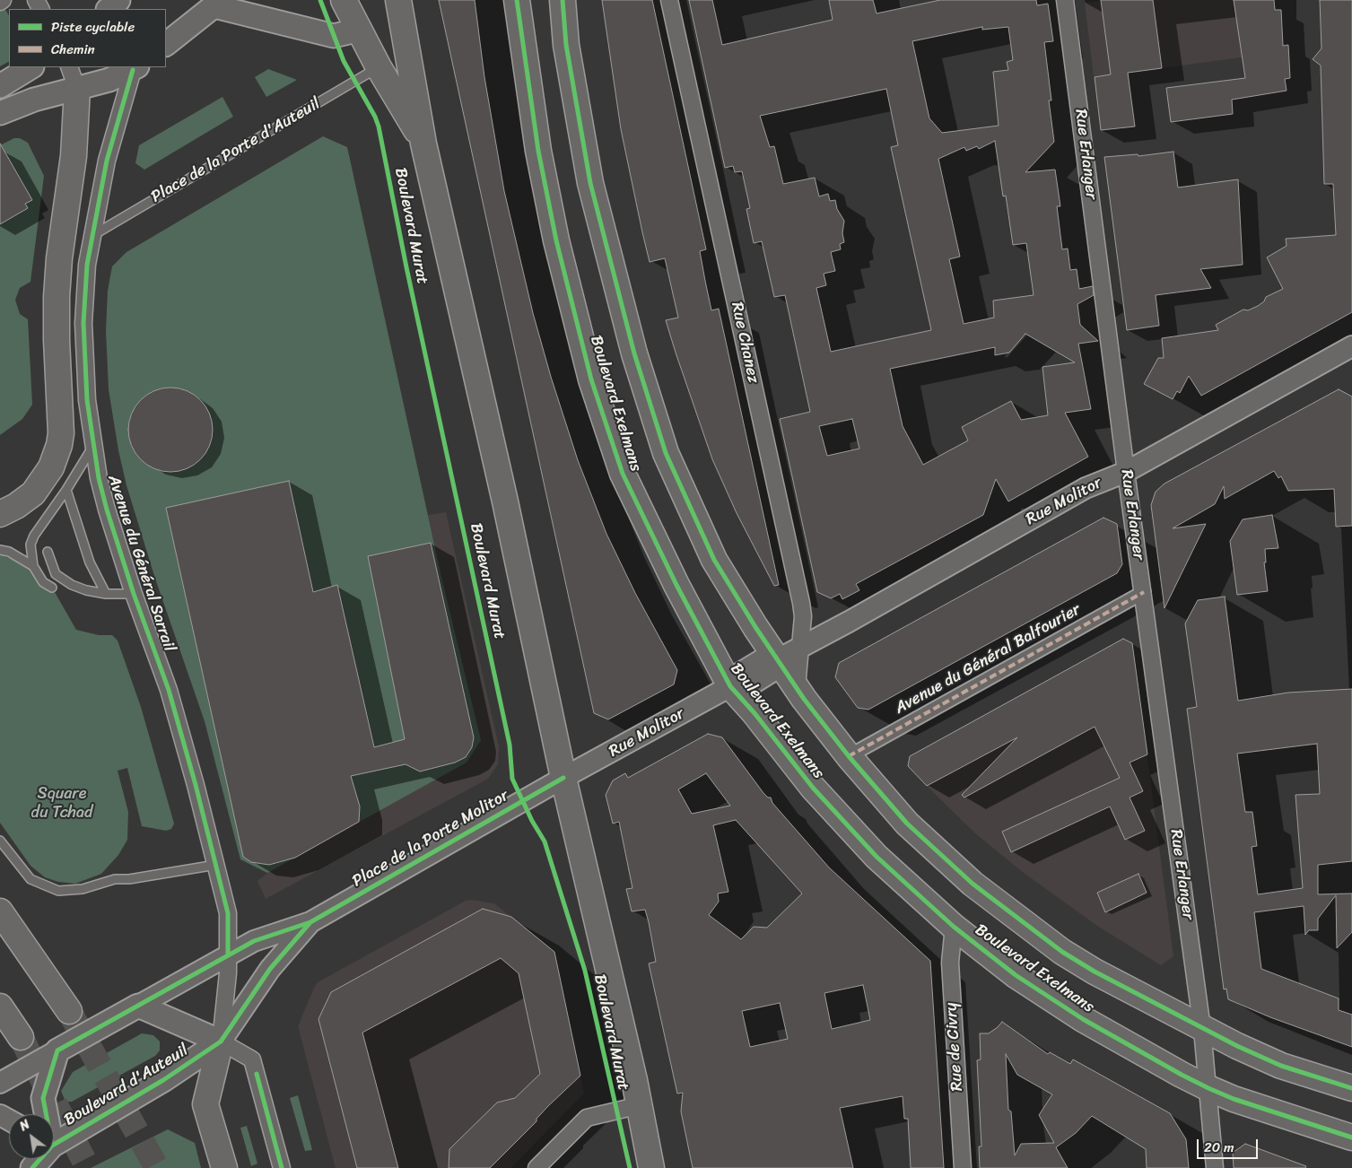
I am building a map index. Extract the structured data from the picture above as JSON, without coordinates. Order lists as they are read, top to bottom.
{
  "streets": {
    "main road": ["Boulevard Murat", "Boulevard Exelmans", "Boulevard d'Auteuil"],
    "street": [
      "Rue Erlanger",
      "Rue Chanez",
      "Rue Molitor",
      "Avenue du Général Sarrail",
      "Avenue du Général Balfourier",
      "Place de la Porte Molitor",
      "Rue de Civry"
    ],
    "lane": ["Place de la Porte d'Auteuil"]
  },
  "crossings": [
    ["Place de la Porte d'Auteuil", "Boulevard Murat"],
    ["Place de la Porte d'Auteuil", "Avenue du Général Sarrail"],
    ["Rue Erlanger", "Boulevard Exelmans"],
    ["Rue Erlanger", "Rue Molitor"],
    ["Rue Erlanger", "Avenue du Général Balfourier"],
    ["Boulevard Murat", "Rue Molitor"],
    ["Boulevard Murat", "Place de la Porte Molitor"],
    ["Rue Chanez", "Boulevard Exelmans"],
    ["Rue Chanez", "Rue Molitor"],
    ["Boulevard Exelmans", "Rue Molitor"],
    ["Boulevard Exelmans", "Avenue du Général Balfourier"],
    ["Boulevard Exelmans", "Rue de Civry"],
    ["Rue Molitor", "Place de la Porte Molitor"],
    ["Avenue du Général Sarrail", "Place de la Porte Molitor"],
    ["Avenue du Général Sarrail", "Boulevard d'Auteuil"],
    ["Place de la Porte Molitor", "Boulevard d'Auteuil"]
  ],
  "parks": ["Square du Tchad"],
  "legend": ["Piste cyclable", "Chemin"],
  "scale_bar": "20 m",
  "north": "top left"
}
